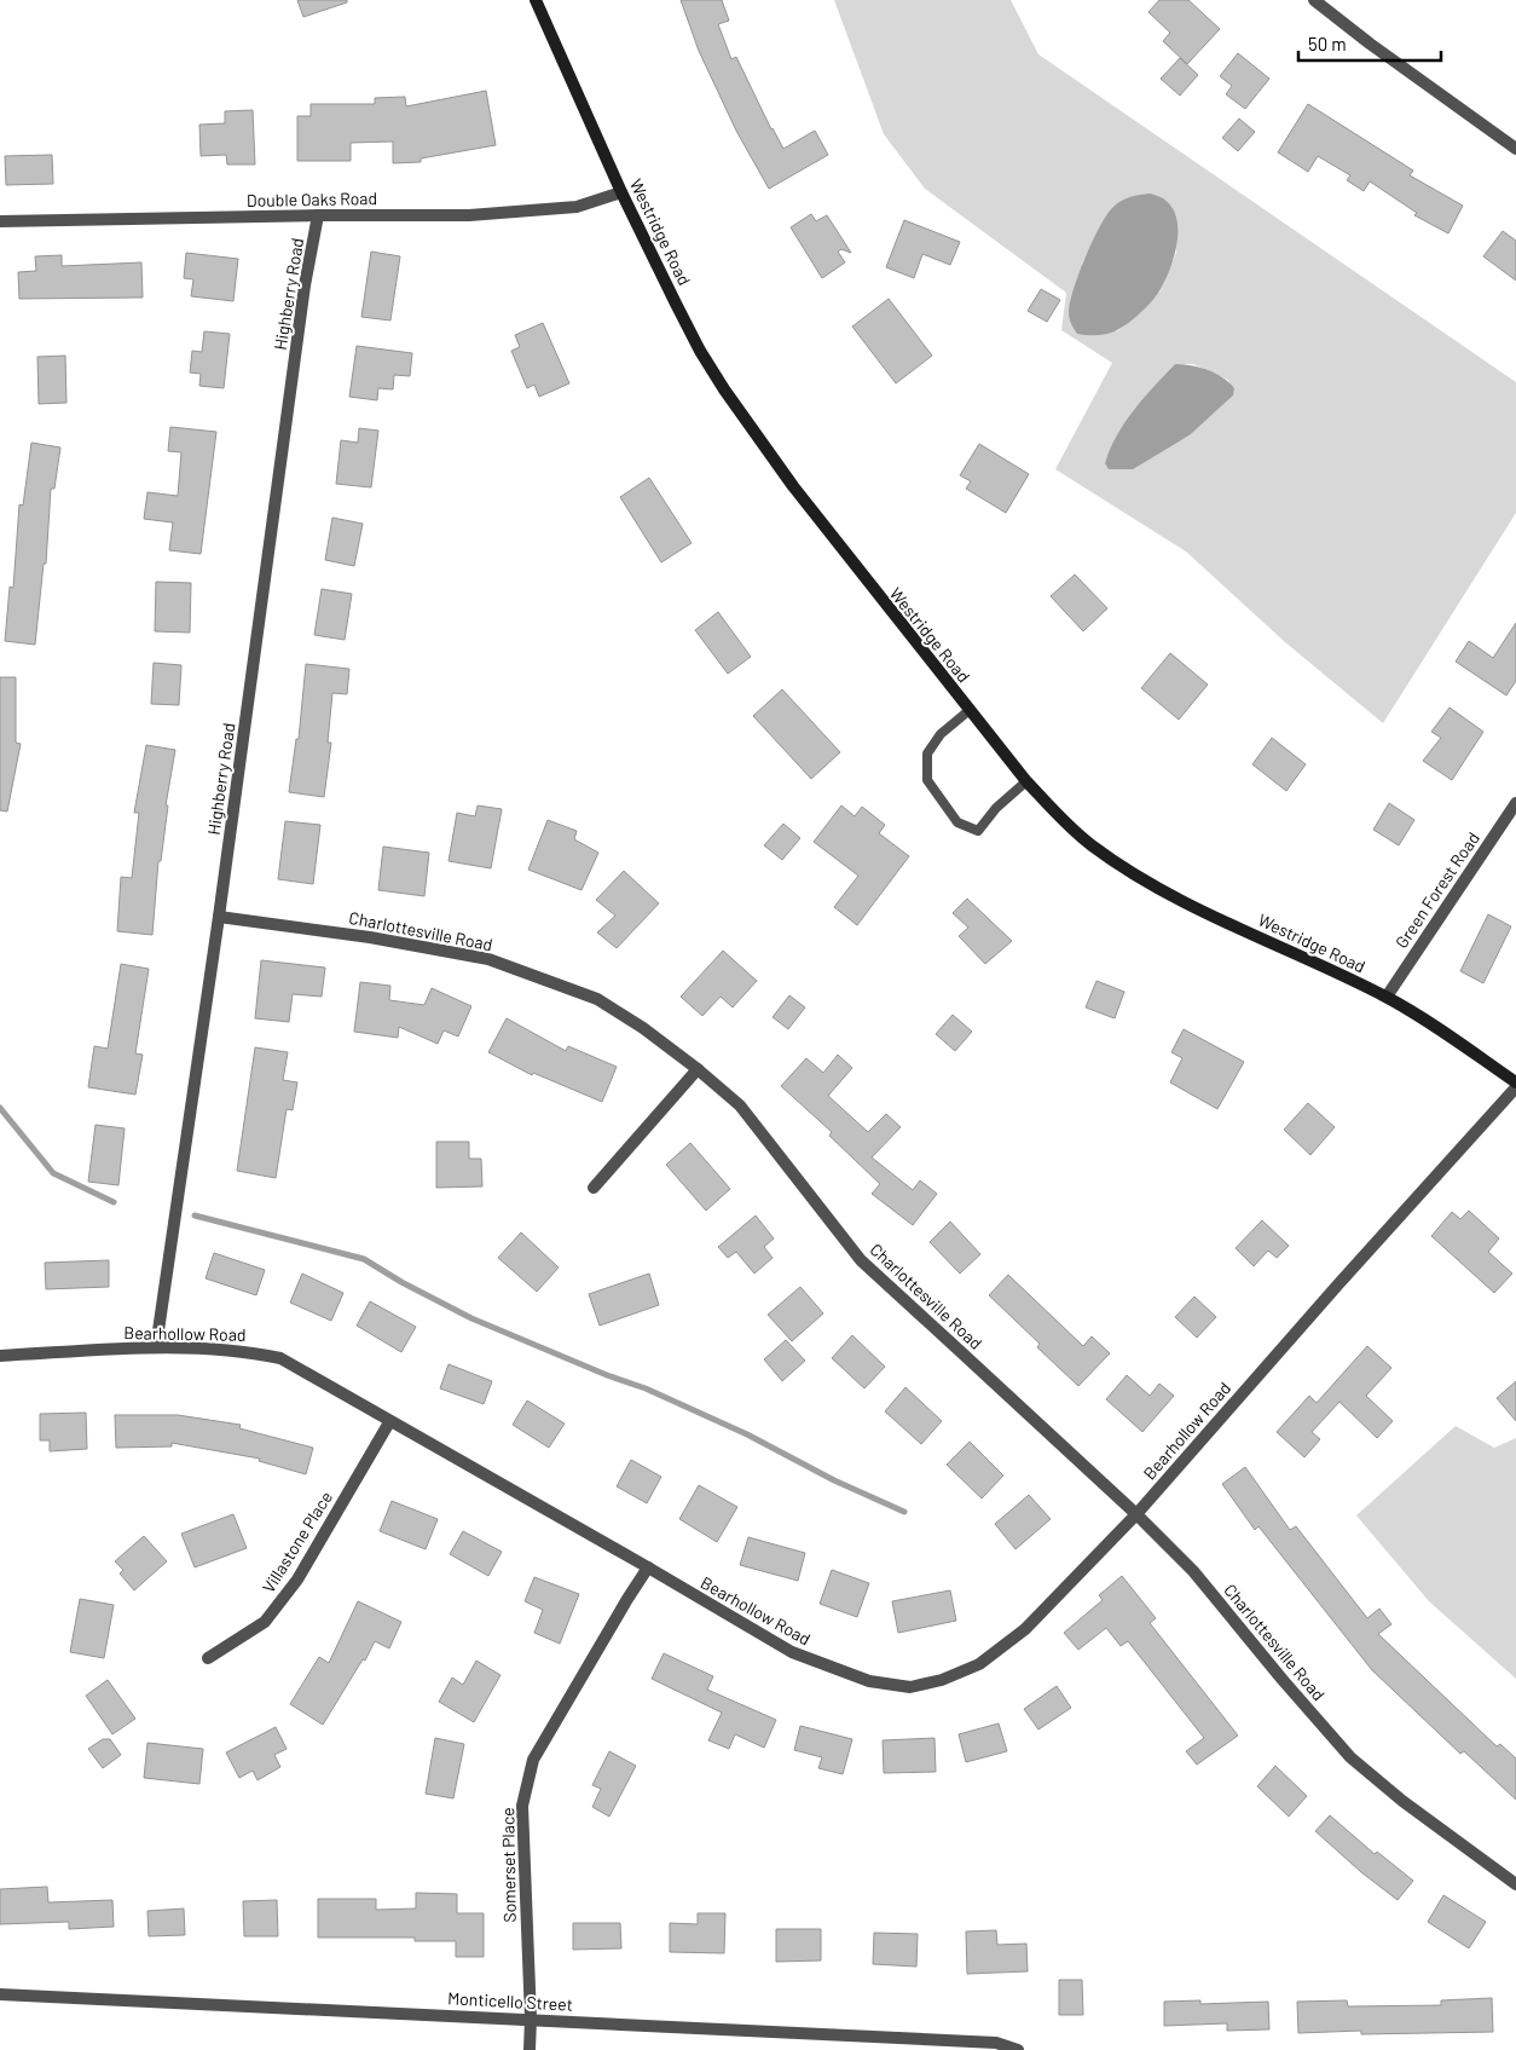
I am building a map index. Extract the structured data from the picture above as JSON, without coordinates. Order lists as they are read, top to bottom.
{
  "streets": {
    "main road": ["Westridge Road"],
    "street": [
      "Double Oaks Road",
      "Highberry Road",
      "Green Forest Road",
      "Charlottesville Road",
      "Bearhollow Road",
      "Villastone Place",
      "Somerset Place",
      "Monticello Street"
    ]
  },
  "crossings": [
    ["Double Oaks Road", "Westridge Road"],
    ["Double Oaks Road", "Highberry Road"],
    ["Westridge Road", "Green Forest Road"],
    ["Westridge Road", "Bearhollow Road"],
    ["Highberry Road", "Charlottesville Road"],
    ["Highberry Road", "Bearhollow Road"],
    ["Charlottesville Road", "Bearhollow Road"],
    ["Bearhollow Road", "Villastone Place"],
    ["Bearhollow Road", "Somerset Place"],
    ["Somerset Place", "Monticello Street"]
  ],
  "scale_bar": "50 m"
}
